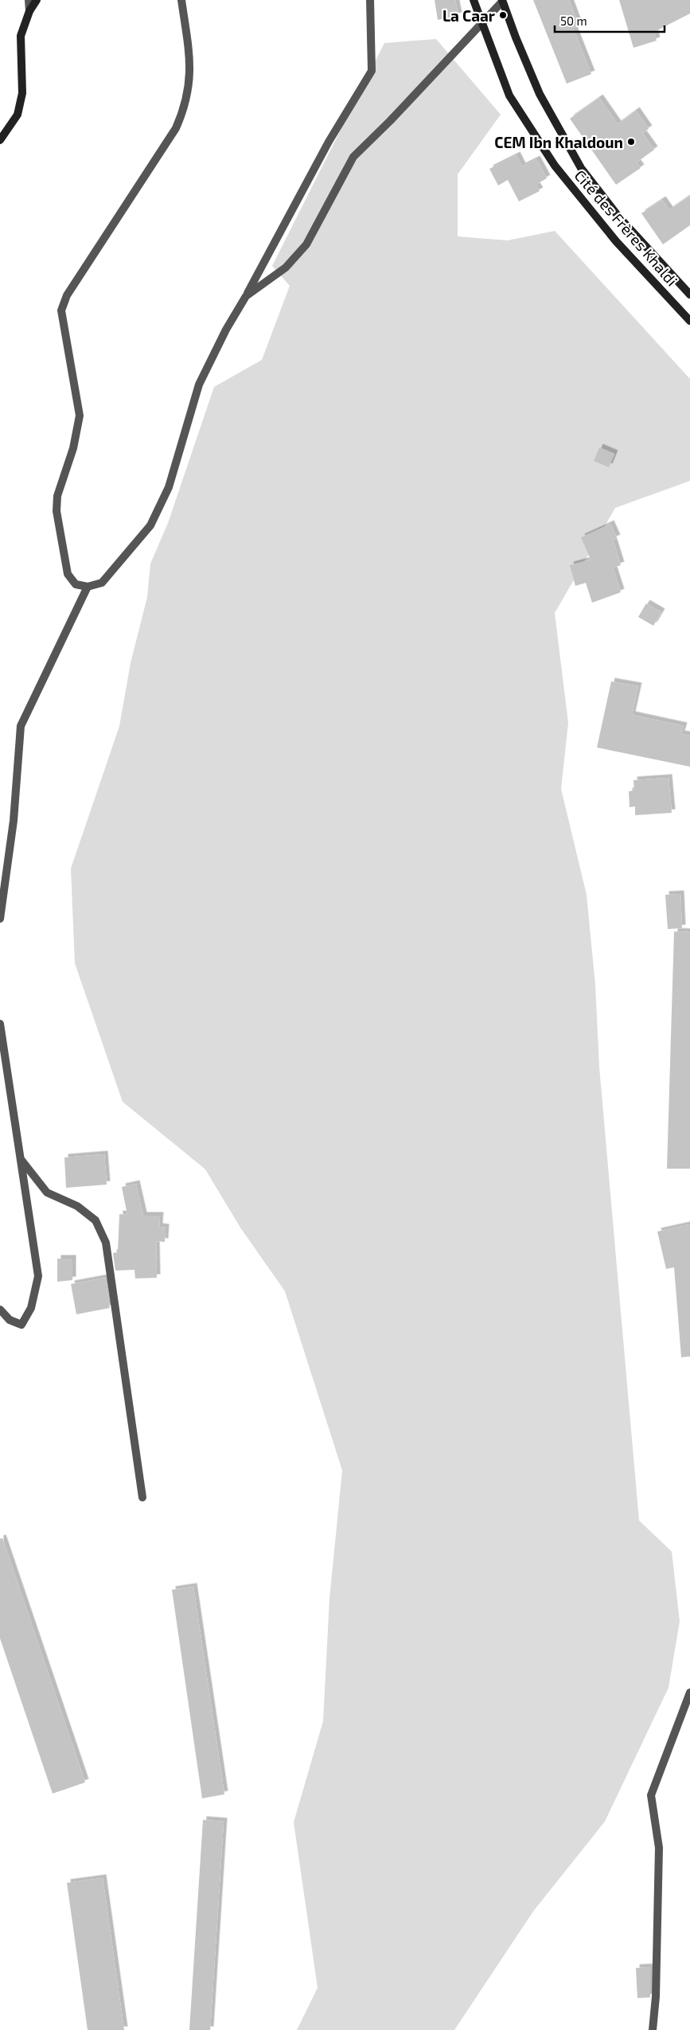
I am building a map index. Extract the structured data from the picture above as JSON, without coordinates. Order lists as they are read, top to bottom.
{
  "streets": {
    "main road": ["Cité des Frères Khaldi"]
  },
  "places": ["La Caar", "CEM Ibn Khaldoun"],
  "scale_bar": "50 m"
}
